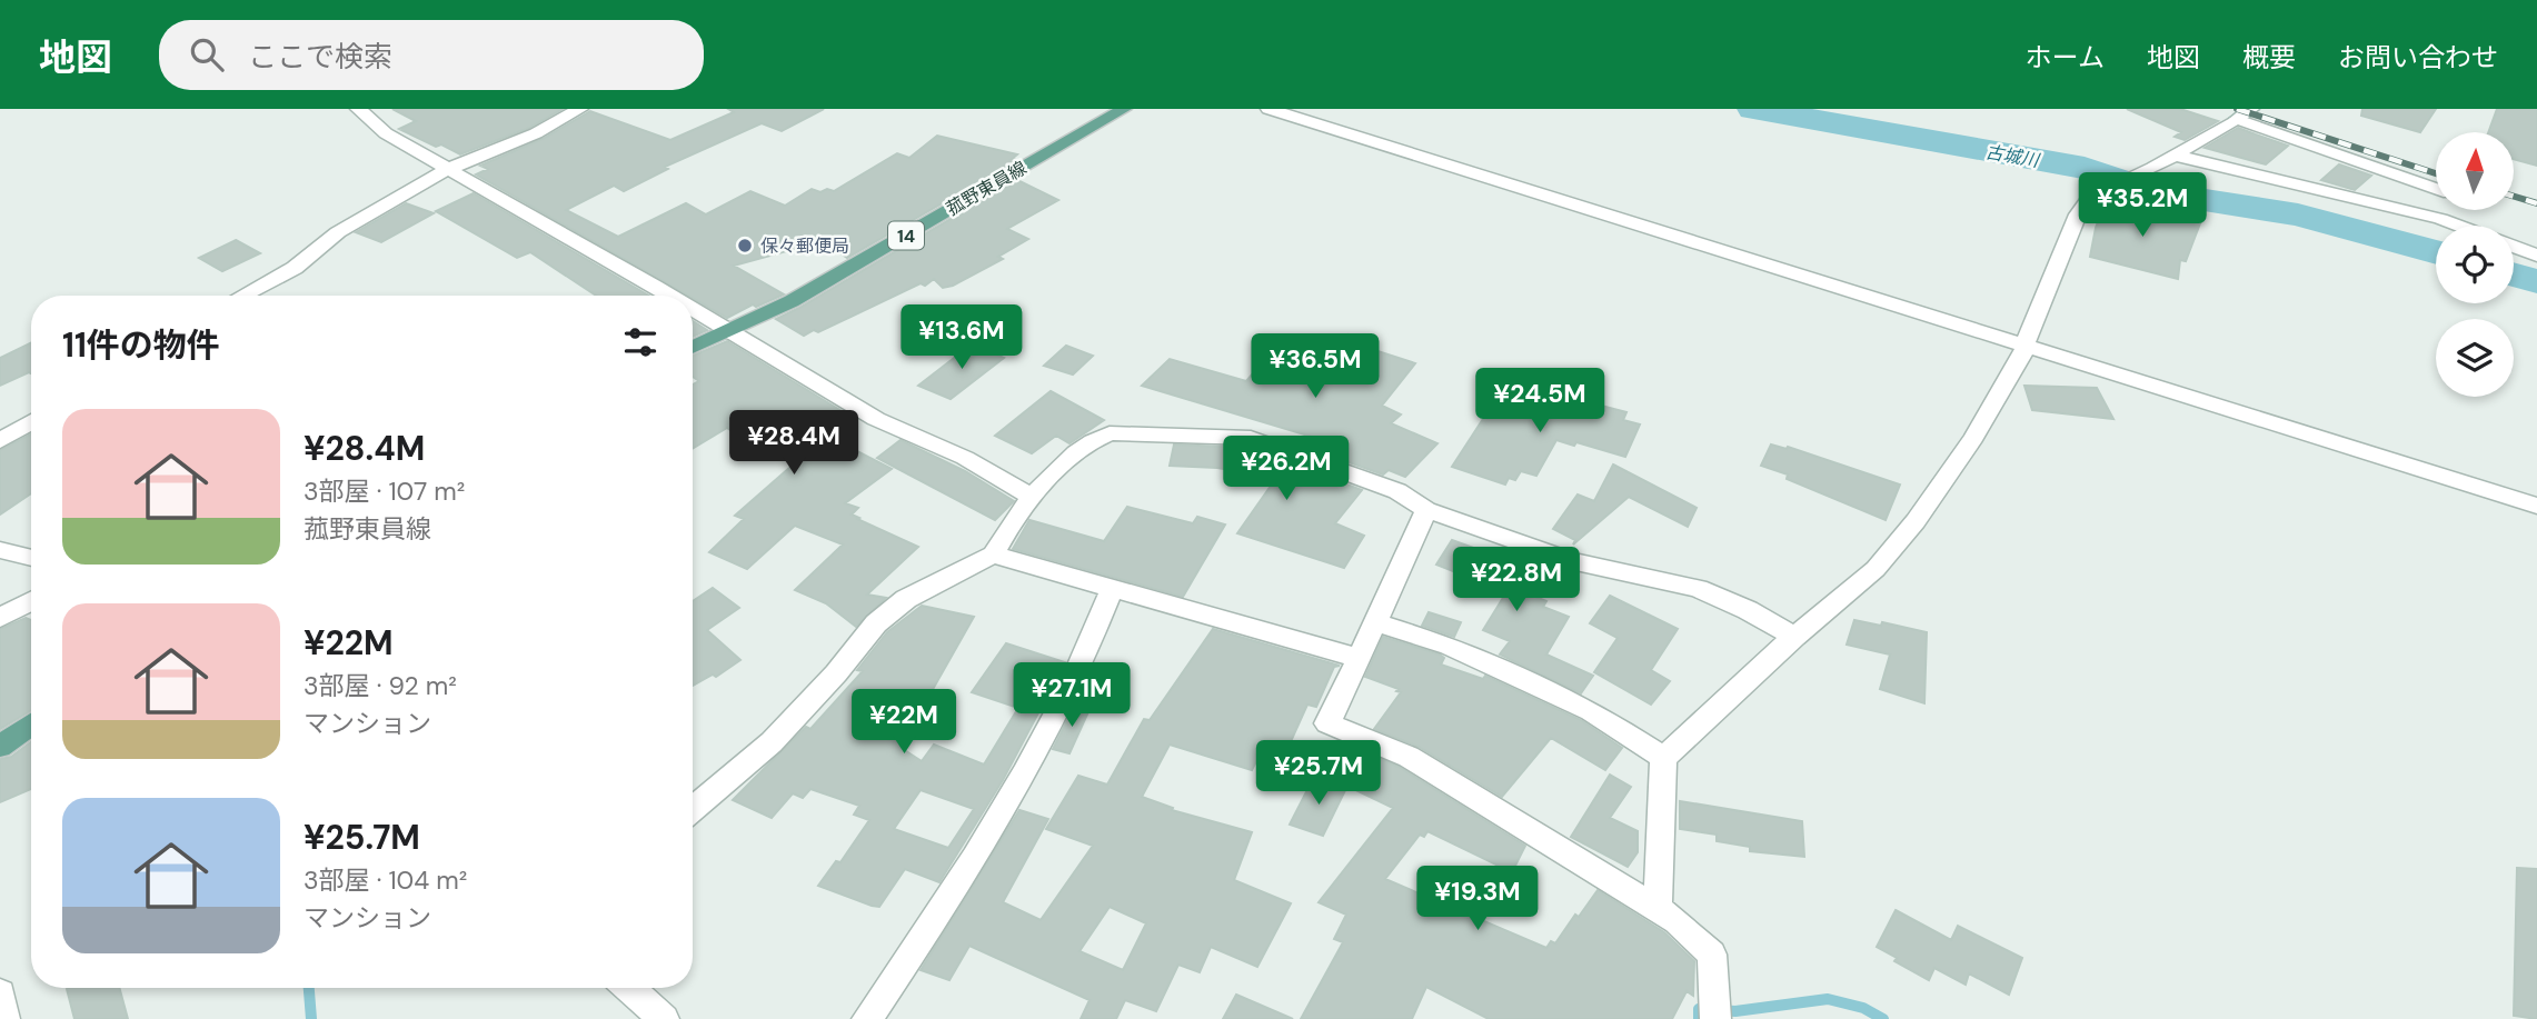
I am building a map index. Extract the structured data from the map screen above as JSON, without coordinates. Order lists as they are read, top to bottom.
{
  "streets": {
    "main road": ["菰野東員線", "14"]
  },
  "water": ["古城川"],
  "places": ["保々郵便局"],
  "north": "top",
  "page": {
    "header": "地図",
    "search": "ここで検索",
    "nav": [
      "ホーム",
      "地図",
      "概要",
      "お問い合わせ"
    ],
    "price": [
      "¥35.2M",
      "¥13.6M",
      "¥36.5M",
      "¥24.5M",
      "¥28.4M",
      "¥26.2M",
      "¥22.8M",
      "¥27.1M",
      "¥22M",
      "¥25.7M",
      "¥19.3M"
    ],
    "heading": "11件の物件",
    "list": [
      {
        "name": "¥28.4M",
        "note": "3部屋 · 107 m² · 菰野東員線"
      },
      {
        "name": "¥22M",
        "note": "3部屋 · 92 m² · マンション"
      },
      {
        "name": "¥25.7M",
        "note": "3部屋 · 104 m² · マンション"
      }
    ]
  }
}
